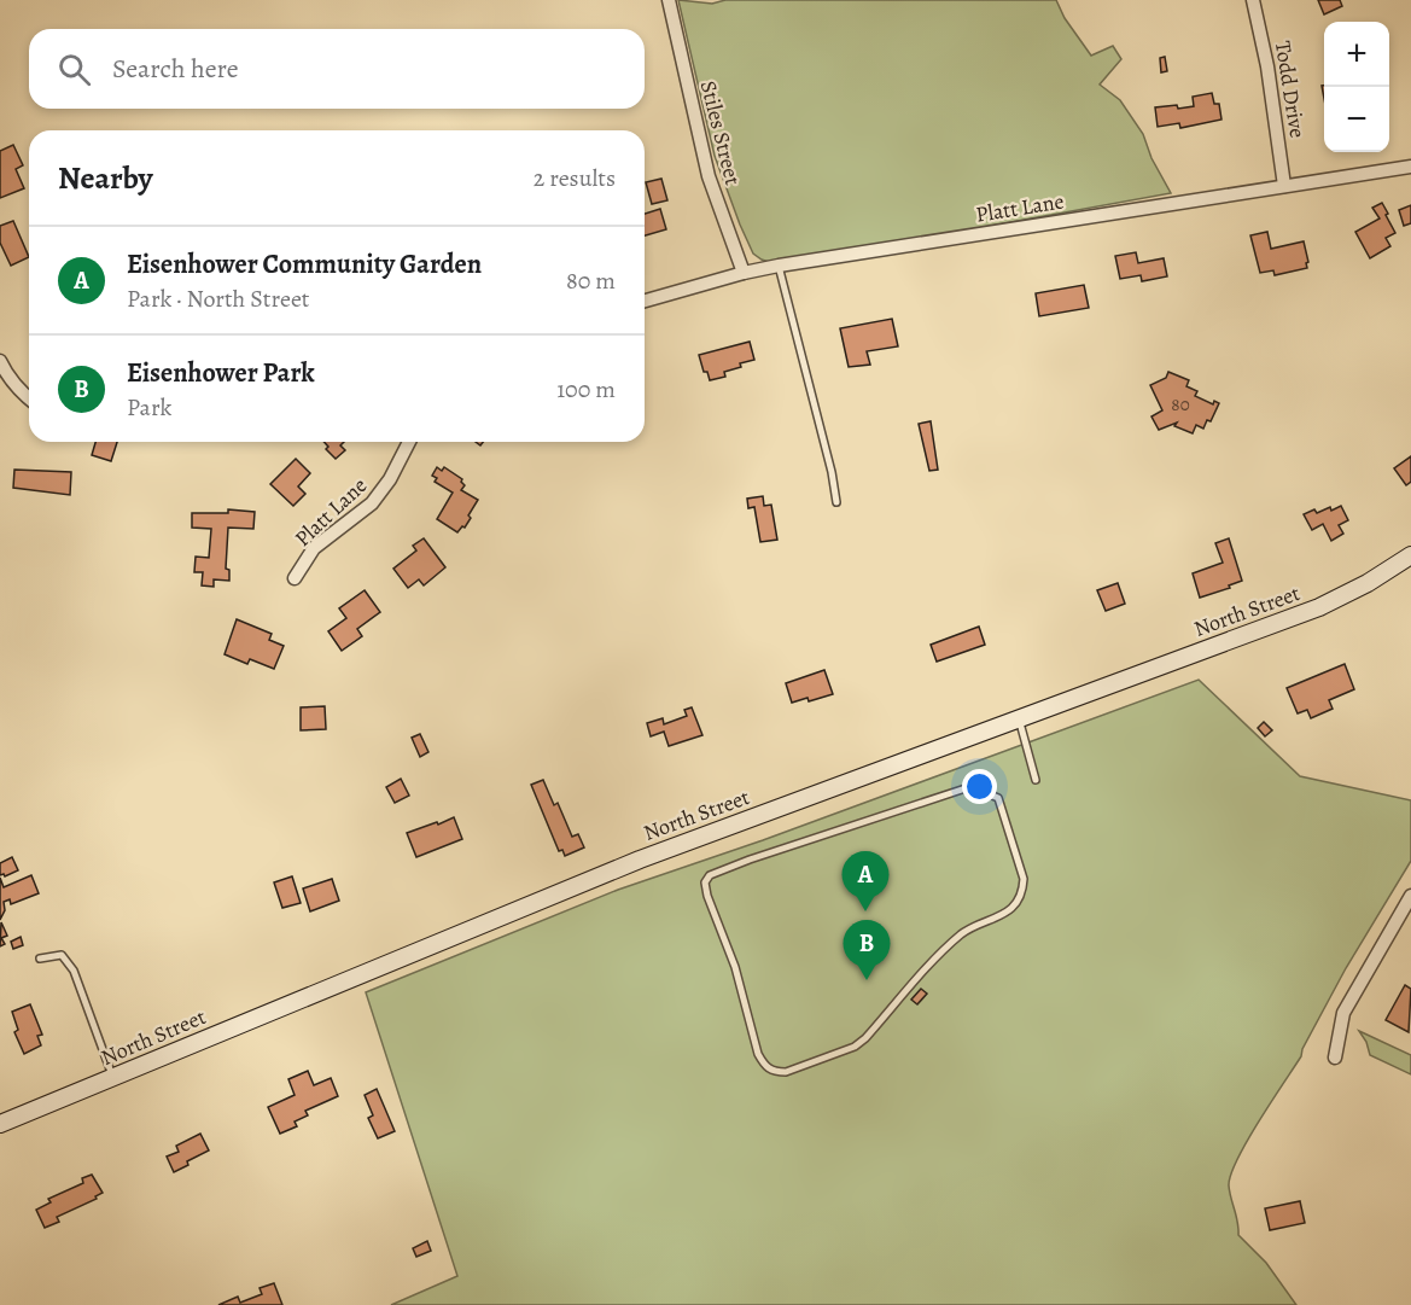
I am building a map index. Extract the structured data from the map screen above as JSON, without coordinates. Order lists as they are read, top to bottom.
{
  "streets": {
    "main road": ["North Street"],
    "street": ["Todd Drive", "Stiles Street", "Platt Lane"]
  },
  "crossings": [
    ["Todd Drive", "Platt Lane"],
    ["Stiles Street", "Platt Lane"]
  ],
  "house_numbers": ["80"],
  "page": {
    "map_buttons": ["+", "−"],
    "search": "Search here",
    "heading": ["Nearby", "2 results"],
    "list": [
      {
        "mark": "A",
        "name": "Eisenhower Community Garden",
        "note": "Park · North Street",
        "value": "80 m"
      },
      {
        "mark": "B",
        "name": "Eisenhower Park",
        "note": "Park",
        "value": "100 m"
      }
    ],
    "pins": ["A", "B"]
  }
}
